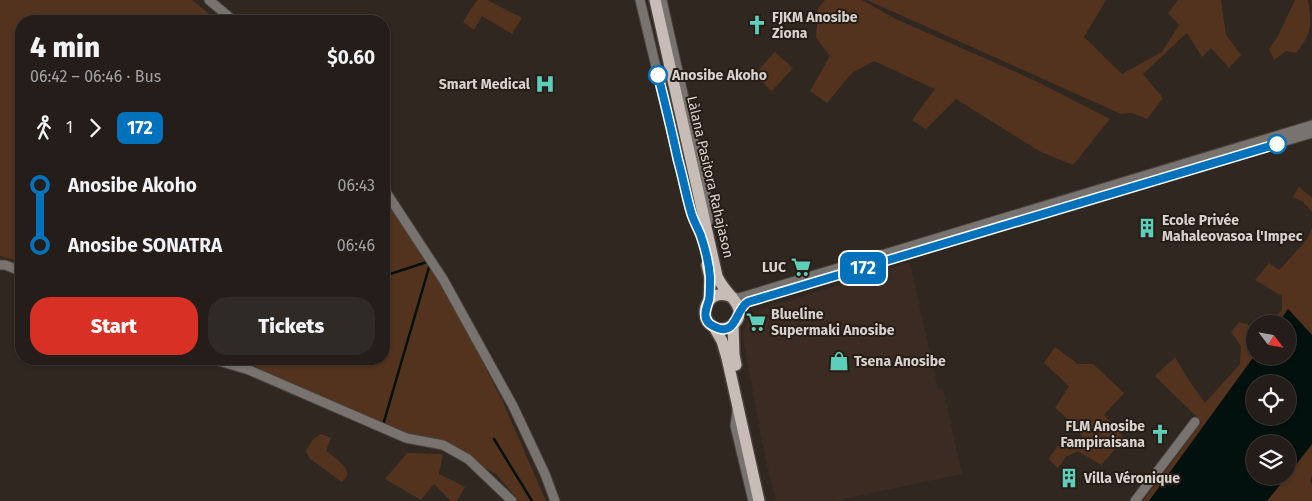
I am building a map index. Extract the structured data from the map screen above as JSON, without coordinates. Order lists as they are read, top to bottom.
{
  "streets": {
    "main road": ["Làlana Pasitora Rahajason"]
  },
  "places": {
    "church": ["FJKM Anosibe Ziona", "FLM Anosibe Fampiraisana"],
    "other": ["Anosibe Akoho"],
    "hospital": ["Smart Medical"],
    "building": ["Ecole Privée Mahaleovasoa l'Impec", "Villa Véronique"],
    "supermarket": ["LUC", "Blueline Supermaki Anosibe"],
    "shop": ["Tsena Anosibe"]
  },
  "lines": ["bus line 172"],
  "north": "bottom right",
  "page": {
    "on_map": "172",
    "heading": ["4 min", "06:42 – 06:46 · Bus", "$0.60"],
    "legs": ["1", "172"],
    "list": [
      {
        "name": "Anosibe Akoho",
        "value": "06:43"
      },
      {
        "name": "Anosibe SONATRA",
        "value": "06:46"
      }
    ],
    "buttons": ["Start", "Tickets"]
  }
}
